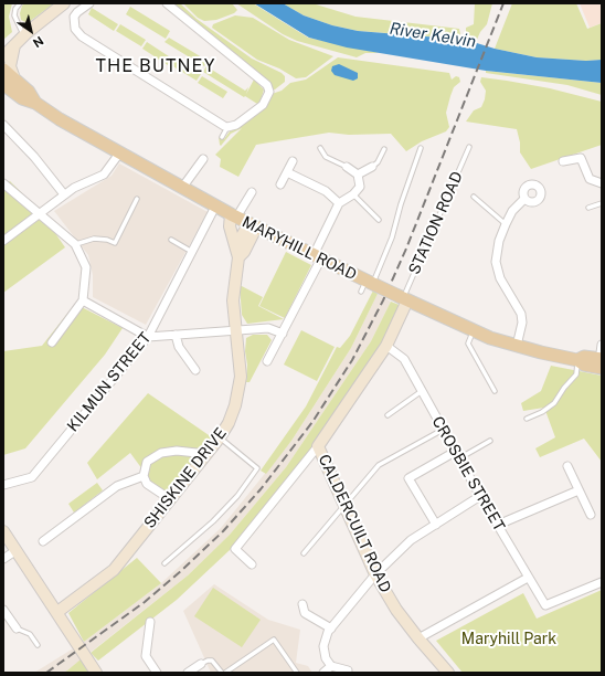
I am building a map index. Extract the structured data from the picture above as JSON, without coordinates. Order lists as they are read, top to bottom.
{
  "streets": {
    "main road": ["MARYHILL ROAD"],
    "street": [
      "KILMUN STREET",
      "CROSBIE STREET",
      "SHISKINE DRIVE",
      "CALDERCUILT ROAD"
    ],
    "lane": ["STATION ROAD"]
  },
  "crossings": [
    ["STATION ROAD", "MARYHILL ROAD"],
    ["STATION ROAD", "CALDERCUILT ROAD"],
    ["MARYHILL ROAD", "KILMUN STREET"],
    ["MARYHILL ROAD", "SHISKINE DRIVE"],
    ["MARYHILL ROAD", "CALDERCUILT ROAD"],
    ["CROSBIE STREET", "CALDERCUILT ROAD"]
  ],
  "districts": ["THE BUTNEY"],
  "water": ["River Kelvin"],
  "parks": ["Maryhill Park"],
  "north": "bottom right"
}
